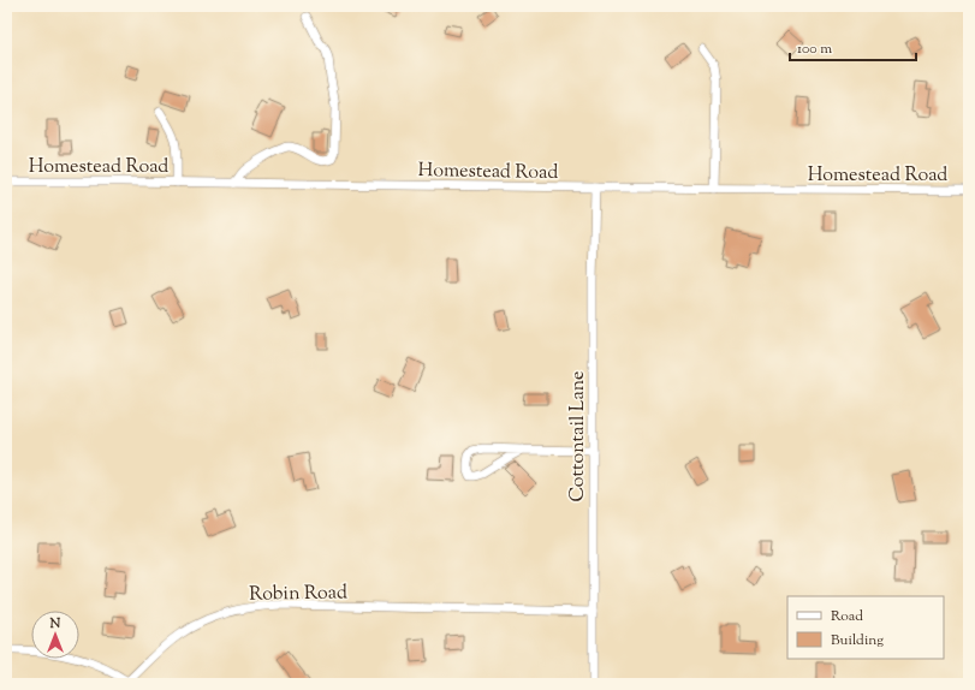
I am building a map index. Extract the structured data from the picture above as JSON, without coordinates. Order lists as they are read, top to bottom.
{
  "streets": {
    "street": ["Homestead Road", "Cottontail Lane", "Robin Road"]
  },
  "crossings": [
    ["Homestead Road", "Cottontail Lane"],
    ["Cottontail Lane", "Robin Road"]
  ],
  "legend": ["Road", "Building"],
  "scale_bar": "100 m",
  "north": "top"
}
